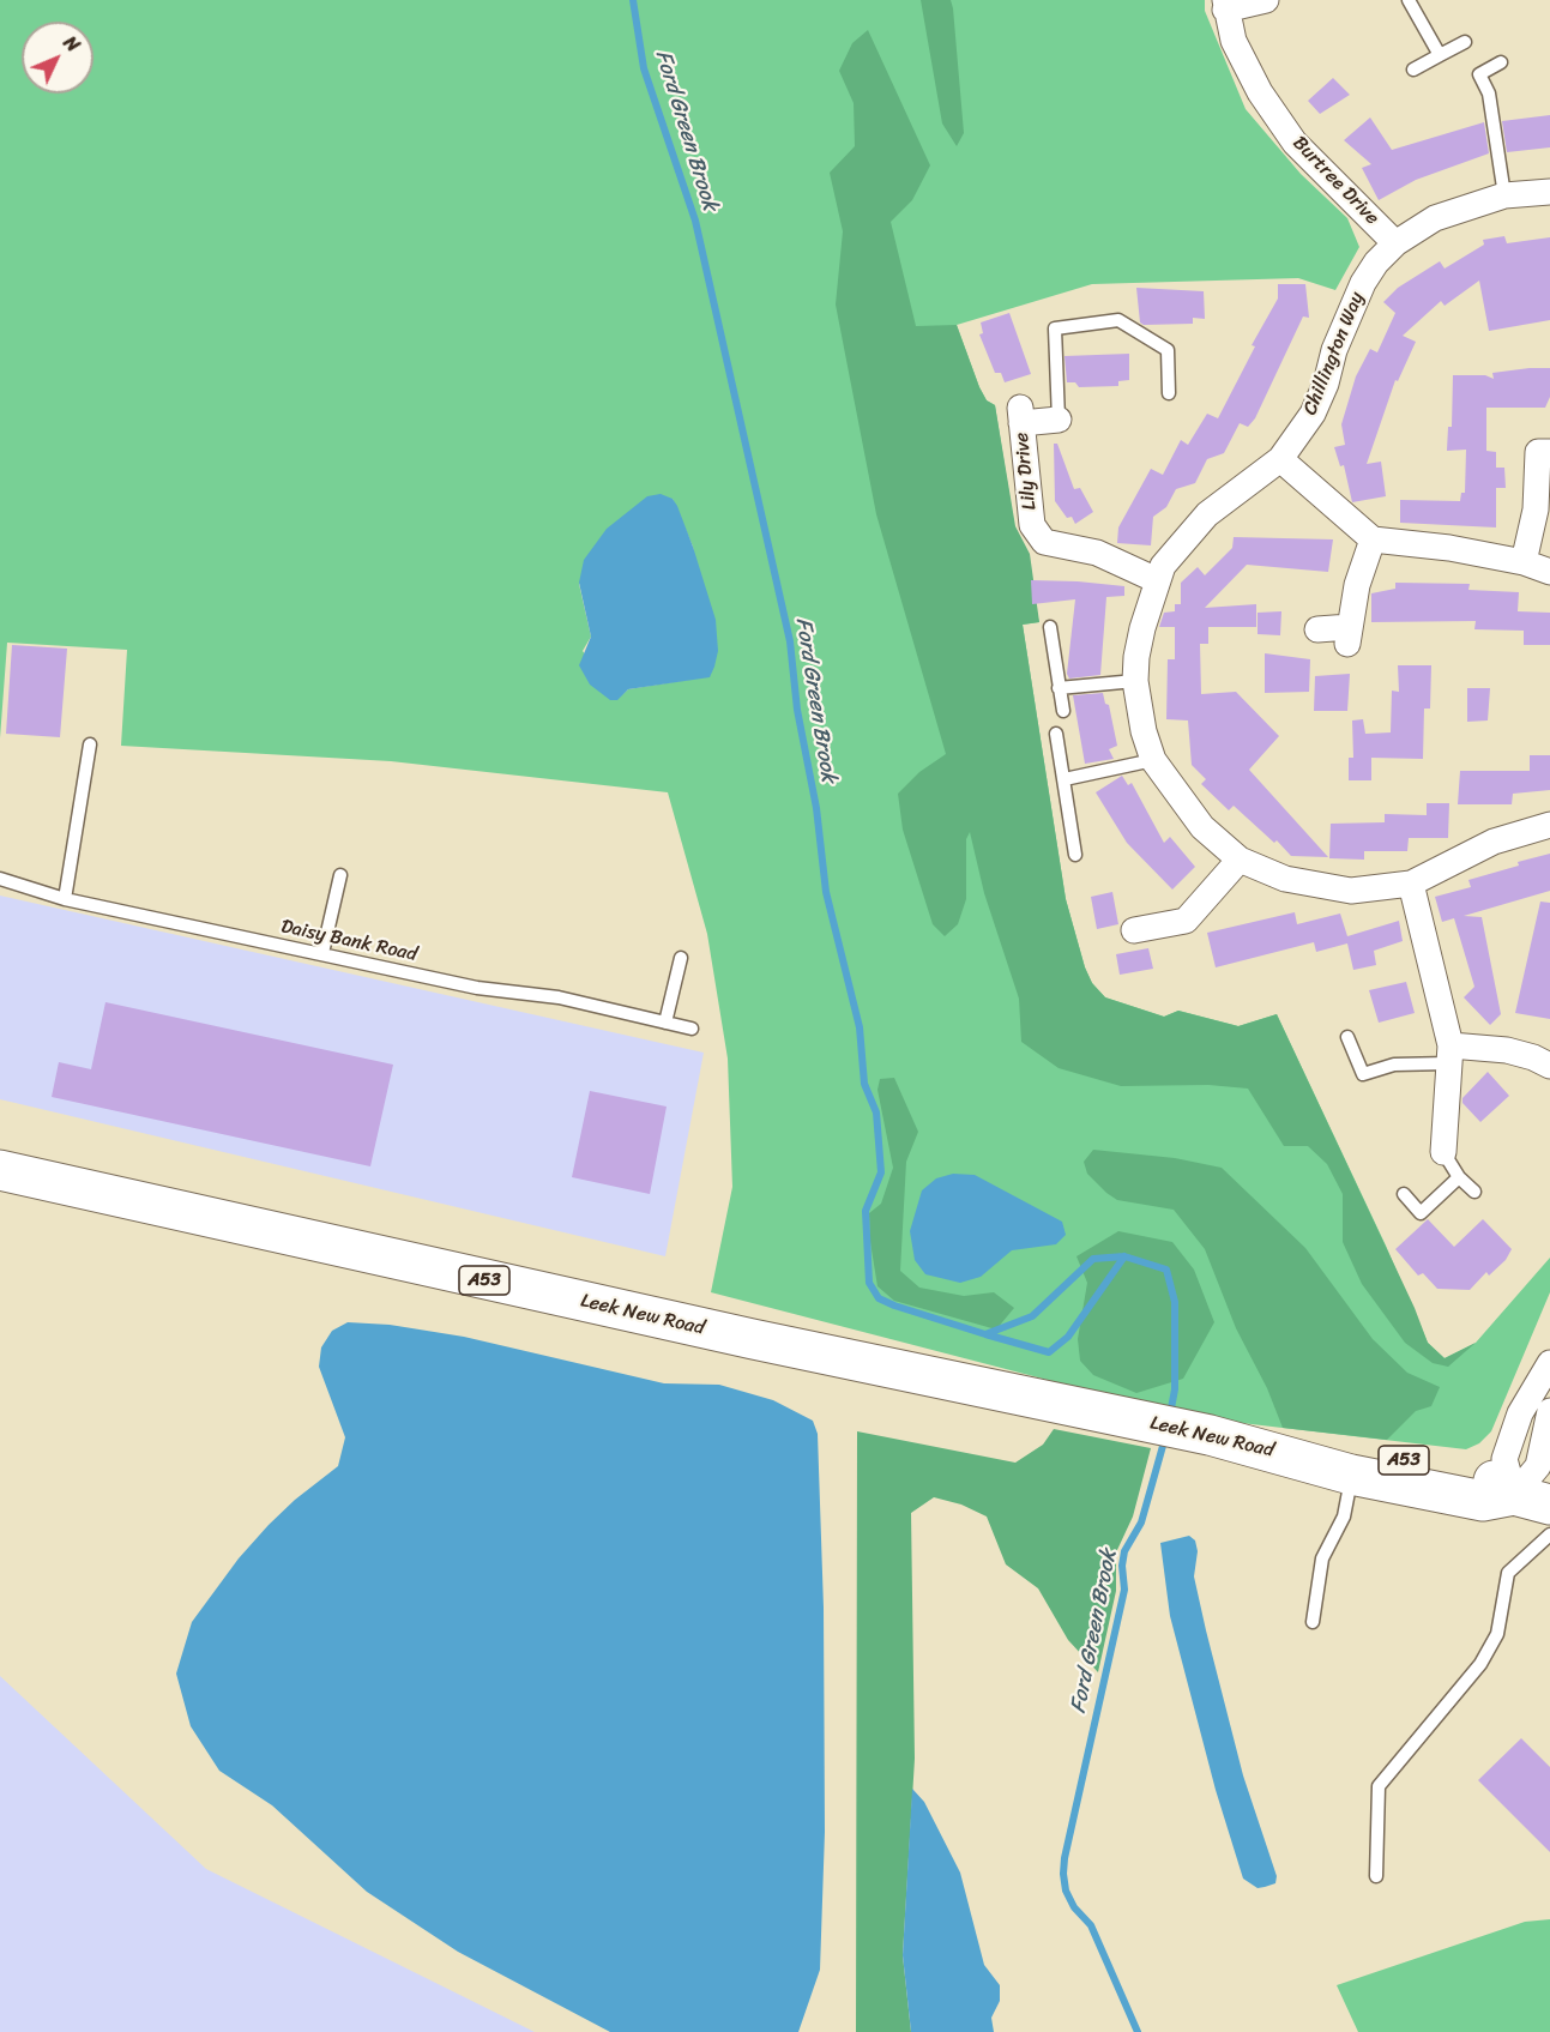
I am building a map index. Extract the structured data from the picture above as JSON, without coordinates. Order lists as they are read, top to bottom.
{
  "streets": {
    "highway": ["A53", "Leek New Road"],
    "street": ["Burtree Drive", "Chillington Way", "Lily Drive"],
    "lane": ["Daisy Bank Road"]
  },
  "crossings": [
    ["Burtree Drive", "Chillington Way"],
    ["Chillington Way", "Lily Drive"]
  ],
  "water": ["Ford Green Brook"],
  "north": "top right"
}
